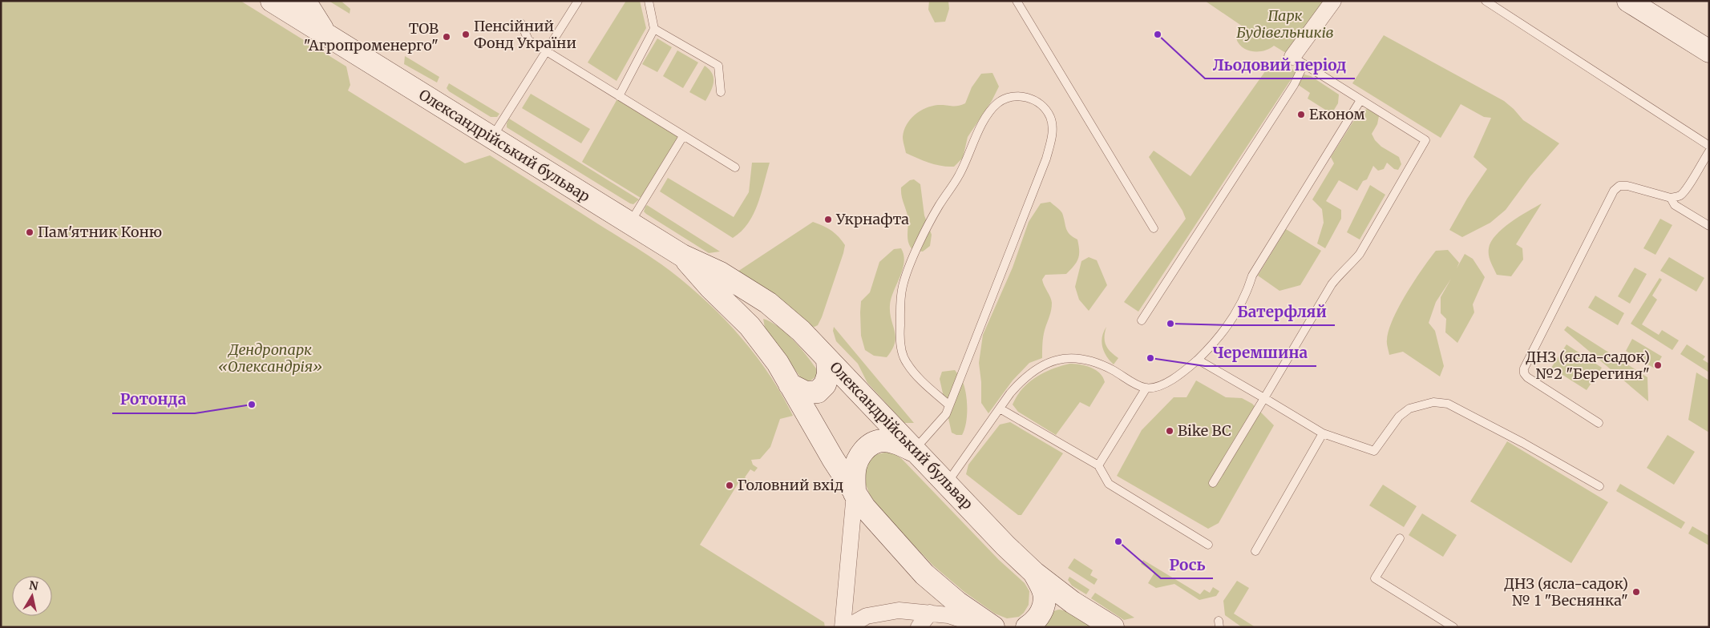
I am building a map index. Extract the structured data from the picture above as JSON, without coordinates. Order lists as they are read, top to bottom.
{
  "streets": {
    "main road": ["Олександрійський бульвар"]
  },
  "parks": ["Парк Будівельників", "Дендропарк «Олександрія»"],
  "places": [
    "Пенсійний Фонд України",
    "Льодовий період",
    "ТОВ \"Агропроменерго\"",
    "Економ",
    "Укрнафта",
    "Пам'ятник Коню",
    "Батерфляй",
    "Черемшина",
    "ДНЗ (ясла-садок) №2 \"Берегиня\"",
    "Ротонда",
    "Bike BC",
    "Головний вхід",
    "Рось",
    "ДНЗ (ясла-садок) № 1 \"Веснянка\""
  ],
  "north": "top"
}
